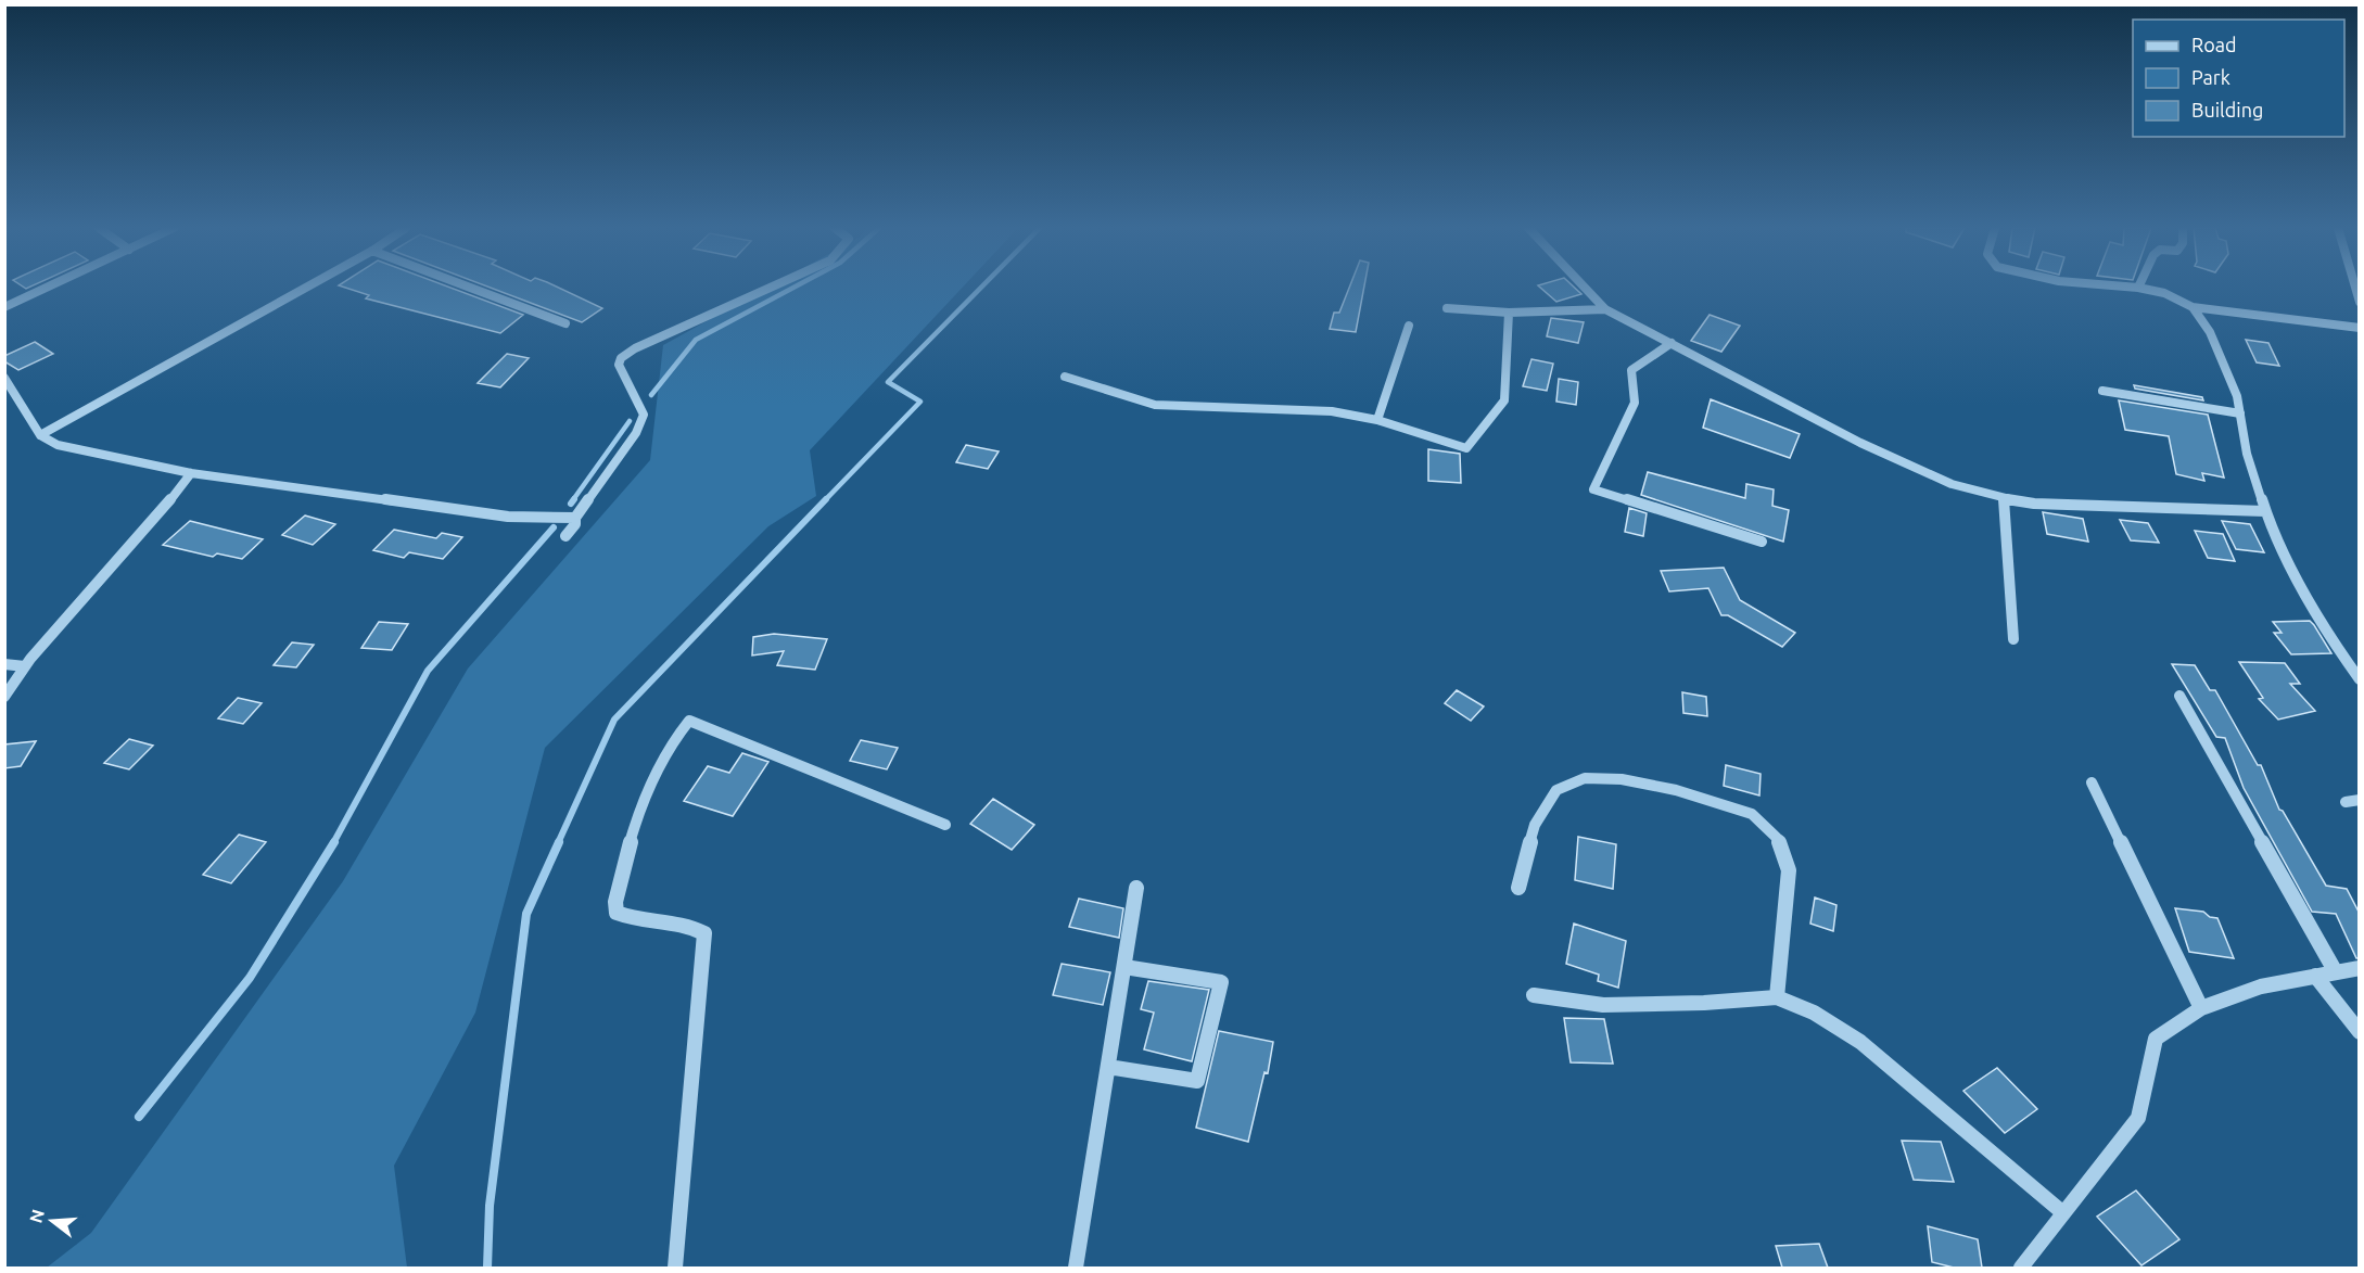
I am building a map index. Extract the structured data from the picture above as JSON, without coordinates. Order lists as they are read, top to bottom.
{
  "legend": ["Road", "Park", "Building"],
  "north": "left"
}
